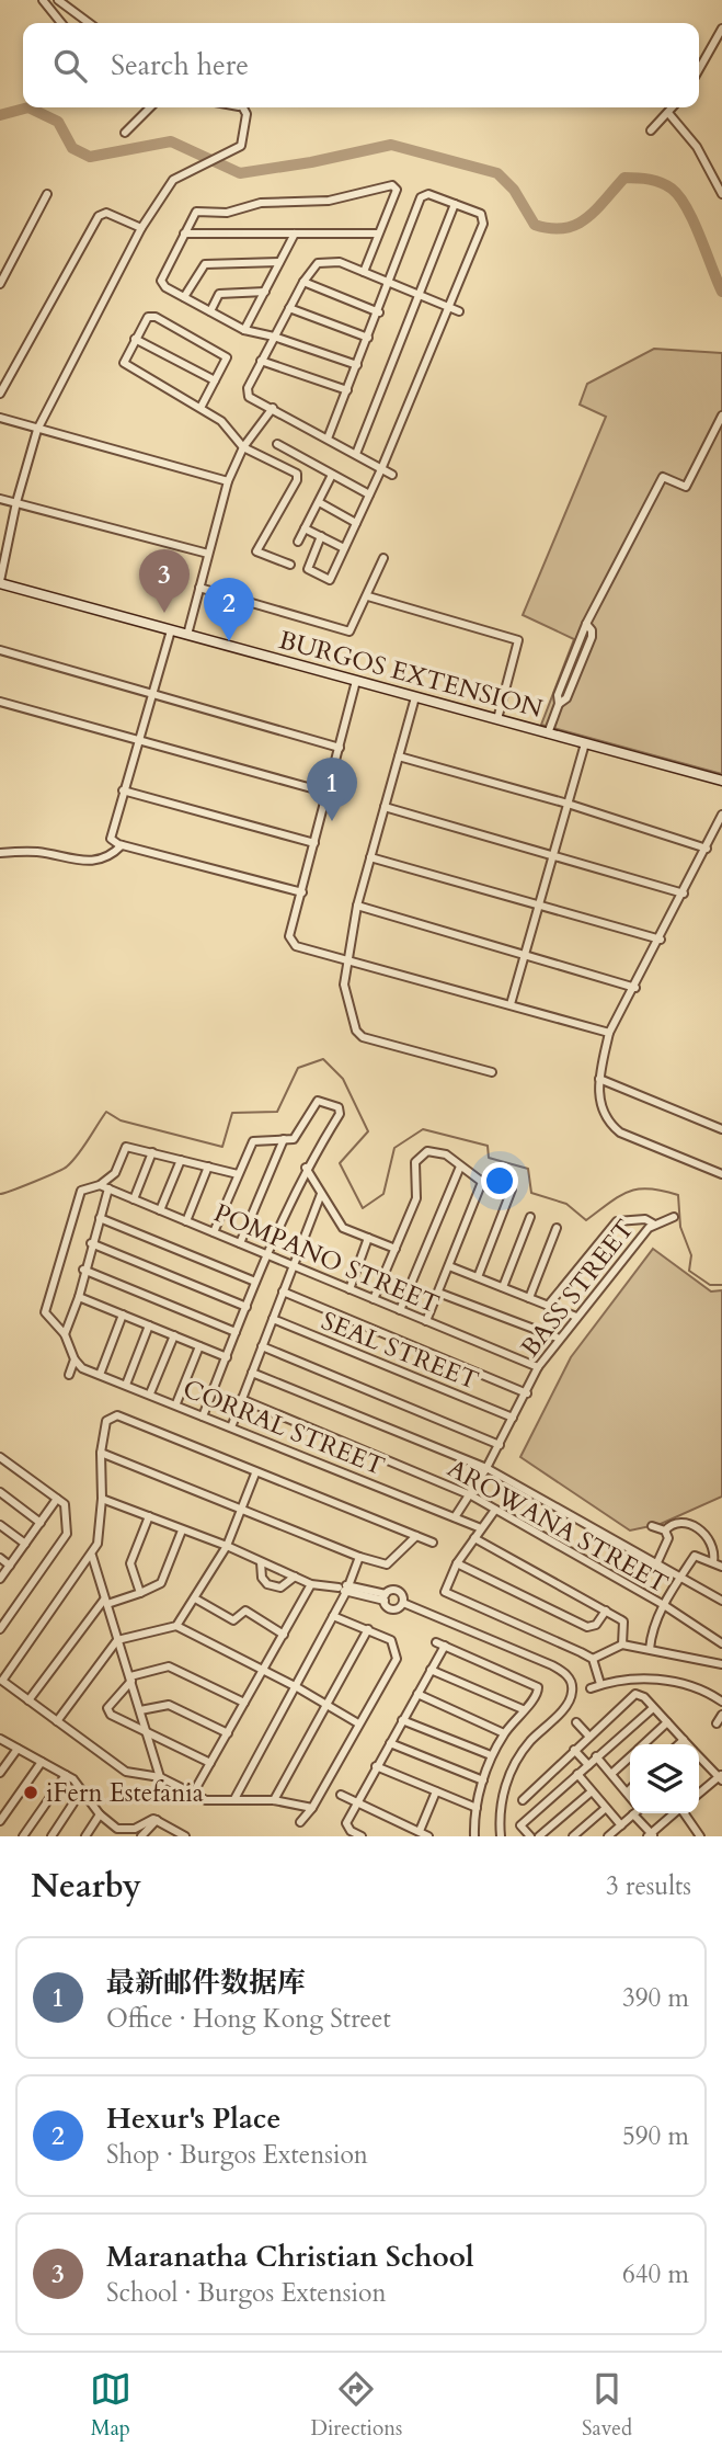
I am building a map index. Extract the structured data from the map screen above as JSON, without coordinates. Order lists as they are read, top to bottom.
{
  "streets": {
    "main road": ["BURGOS EXTENSION"],
    "street": [
      "POMPANO STREET",
      "BASS STREET",
      "SEAL STREET",
      "CORRAL STREET",
      "AROWANA STREET"
    ]
  },
  "crossings": [
    ["POMPANO STREET", "BASS STREET"],
    ["BASS STREET", "SEAL STREET"],
    ["BASS STREET", "CORRAL STREET"],
    ["BASS STREET", "AROWANA STREET"]
  ],
  "places": ["iFern Estefania"],
  "page": {
    "search": "Search here",
    "pins": ["3", "2", "1"],
    "heading": ["Nearby", "3 results"],
    "list": [
      {
        "mark": "1",
        "name": "最新邮件数据库",
        "note": "Office · Hong Kong Street",
        "value": "390 m"
      },
      {
        "mark": "2",
        "name": "Hexur's Place",
        "note": "Shop · Burgos Extension",
        "value": "590 m"
      },
      {
        "mark": "3",
        "name": "Maranatha Christian School",
        "note": "School · Burgos Extension",
        "value": "640 m"
      }
    ],
    "nav": ["Map", "Directions", "Saved"]
  }
}
